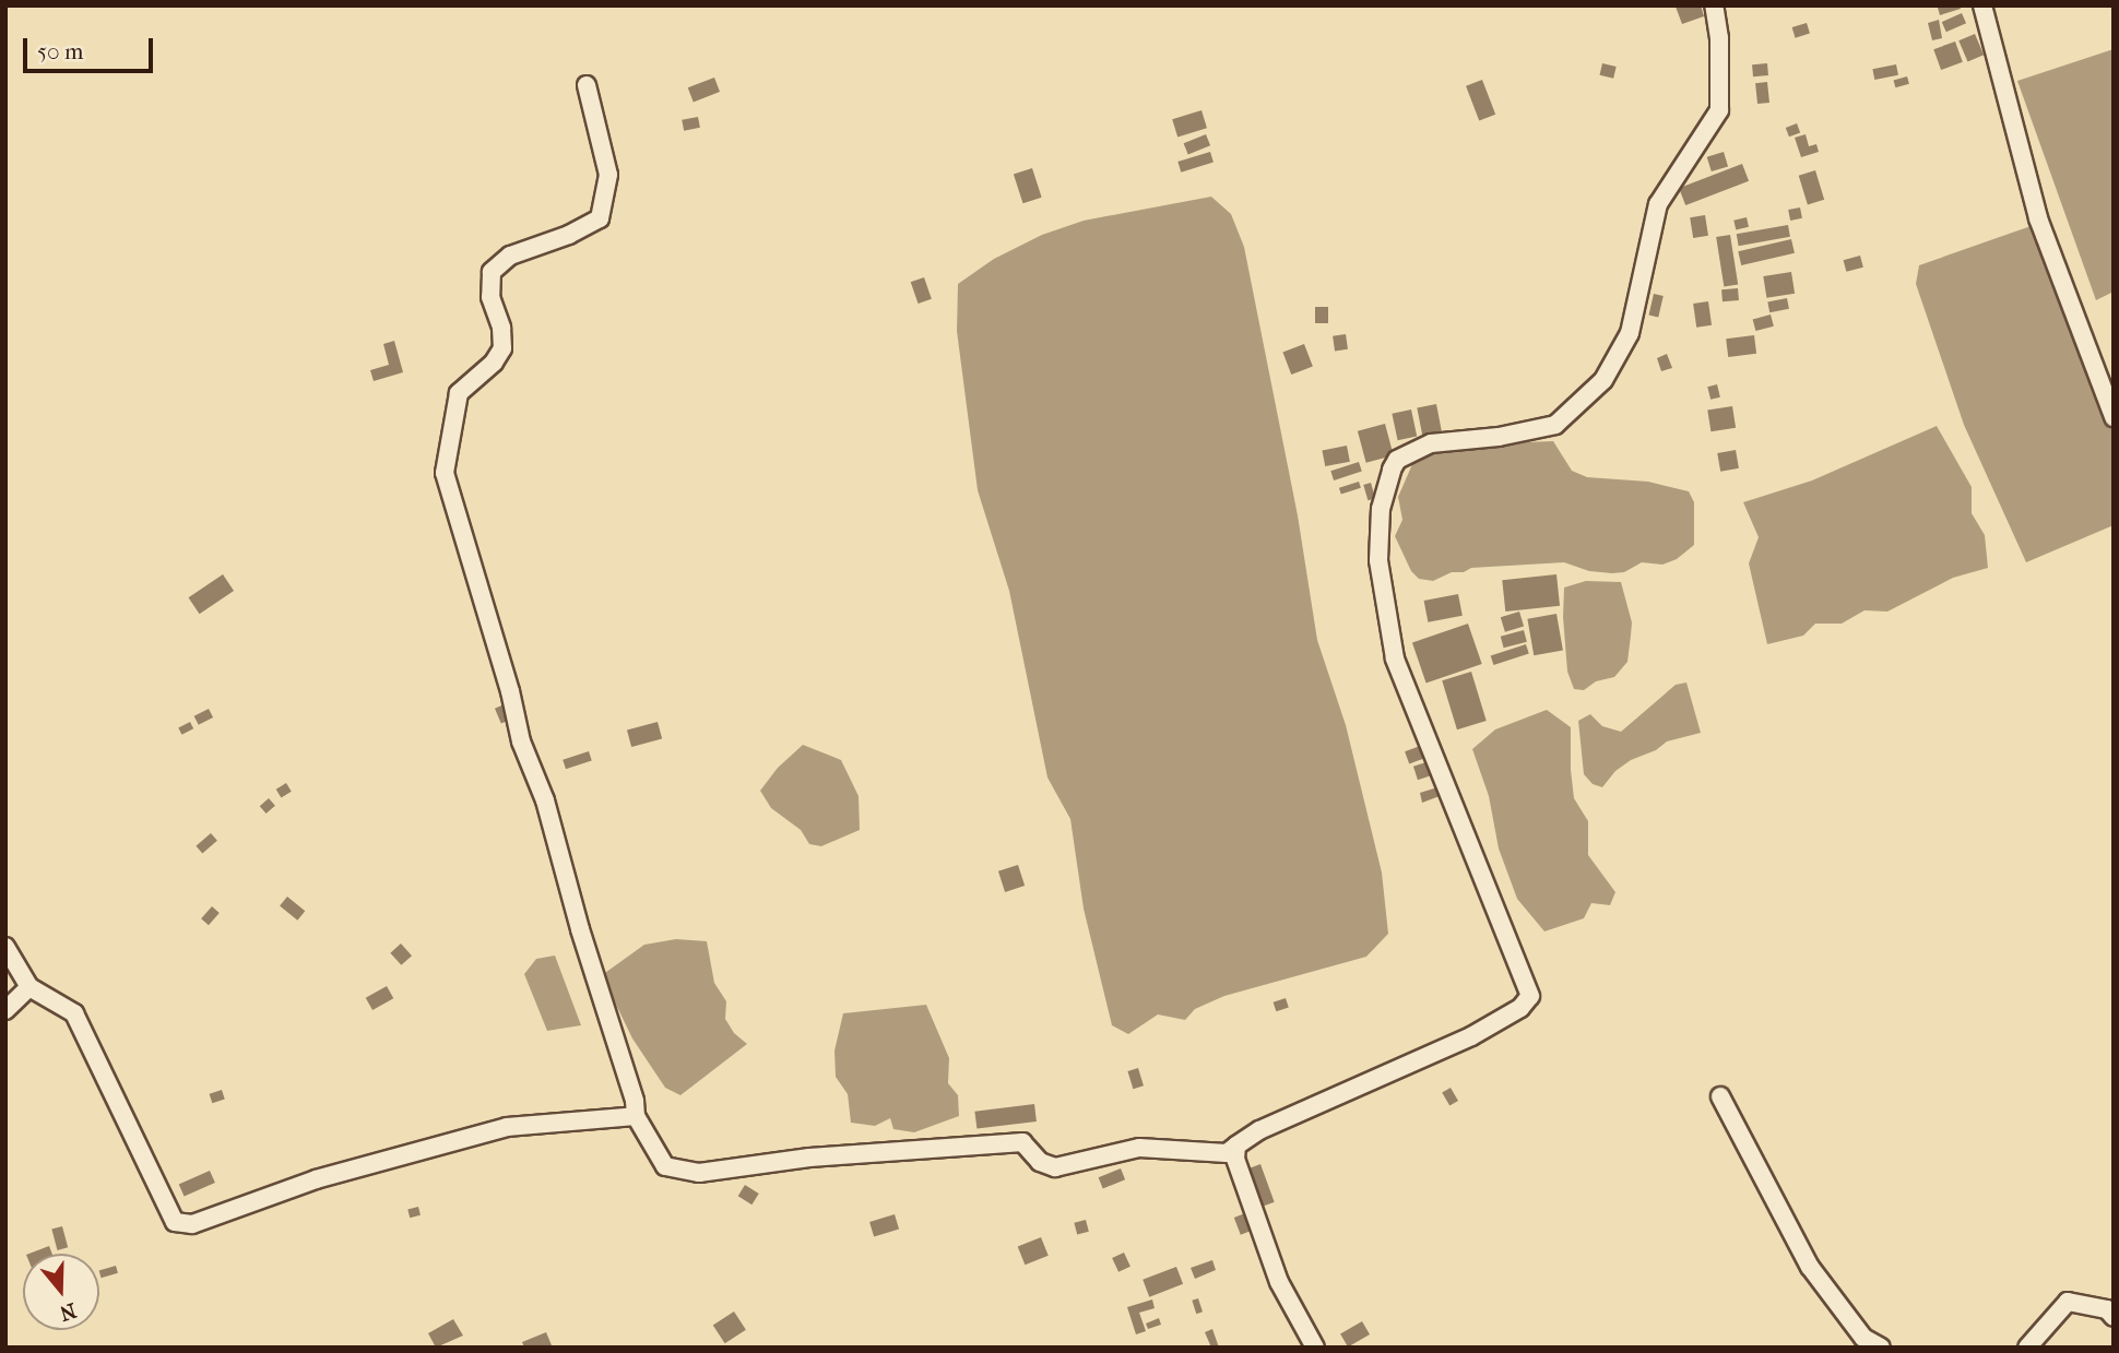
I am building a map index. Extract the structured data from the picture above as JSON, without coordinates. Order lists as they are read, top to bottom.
{
  "scale_bar": "50 m",
  "north": "bottom"
}
